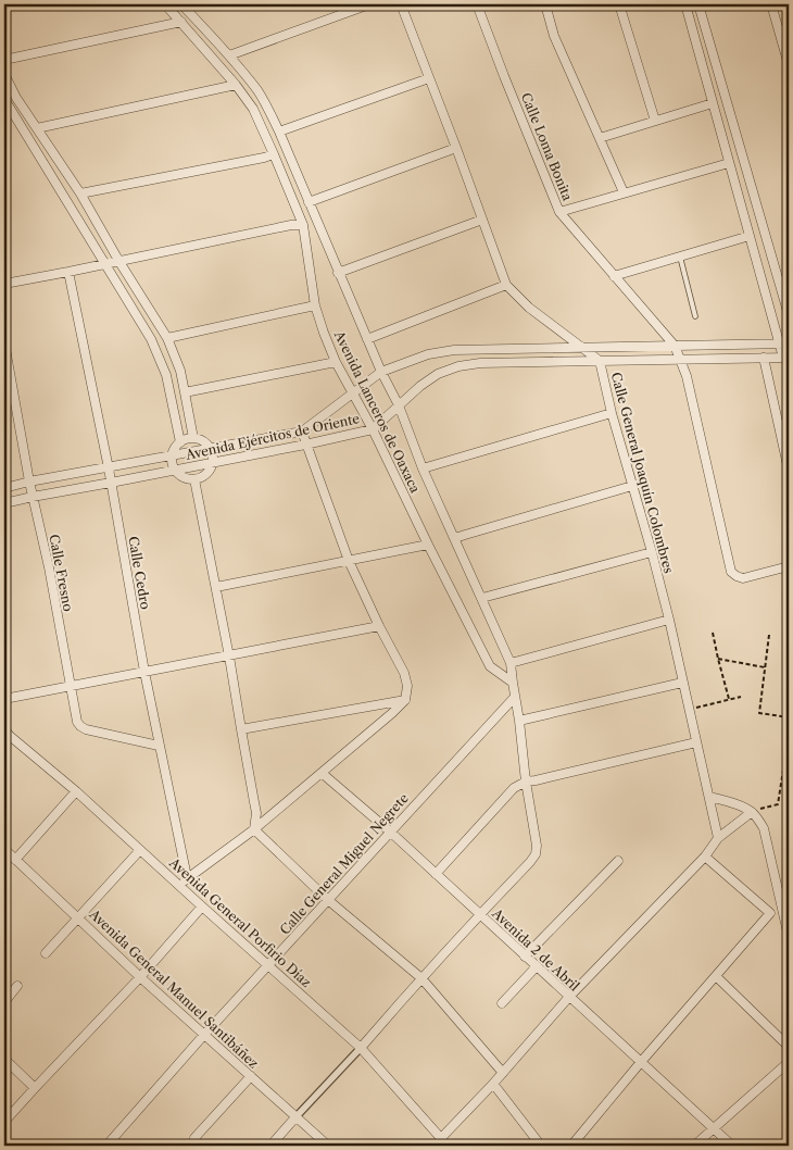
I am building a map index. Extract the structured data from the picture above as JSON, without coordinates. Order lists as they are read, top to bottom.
{
  "streets": {
    "street": [
      "Calle Loma Bonita",
      "Avenida Lanceros de Oaxaca",
      "Avenida Ejércitos de Oriente",
      "Calle General Joaquín Colombres",
      "Calle Fresno",
      "Calle Cedro",
      "Calle General Miguel Negrete",
      "Avenida General Porfirio Díaz",
      "Avenida 2 de Abril",
      "Avenida General Manuel Santibáñez"
    ]
  },
  "crossings": [
    ["Calle Loma Bonita", "Avenida Ejércitos de Oriente"],
    ["Avenida Lanceros de Oaxaca", "Avenida Ejércitos de Oriente"],
    ["Avenida Lanceros de Oaxaca", "Calle General Miguel Negrete"],
    ["Avenida Lanceros de Oaxaca", "Avenida 2 de Abril"],
    ["Avenida Ejércitos de Oriente", "Calle General Joaquín Colombres"],
    ["Avenida Ejércitos de Oriente", "Calle Fresno"],
    ["Avenida Ejércitos de Oriente", "Calle Cedro"],
    ["Calle Fresno", "Calle Cedro"],
    ["Calle General Miguel Negrete", "Avenida General Porfirio Díaz"],
    ["Calle General Miguel Negrete", "Avenida 2 de Abril"],
    ["Calle General Miguel Negrete", "Avenida General Manuel Santibáñez"]
  ]
}
